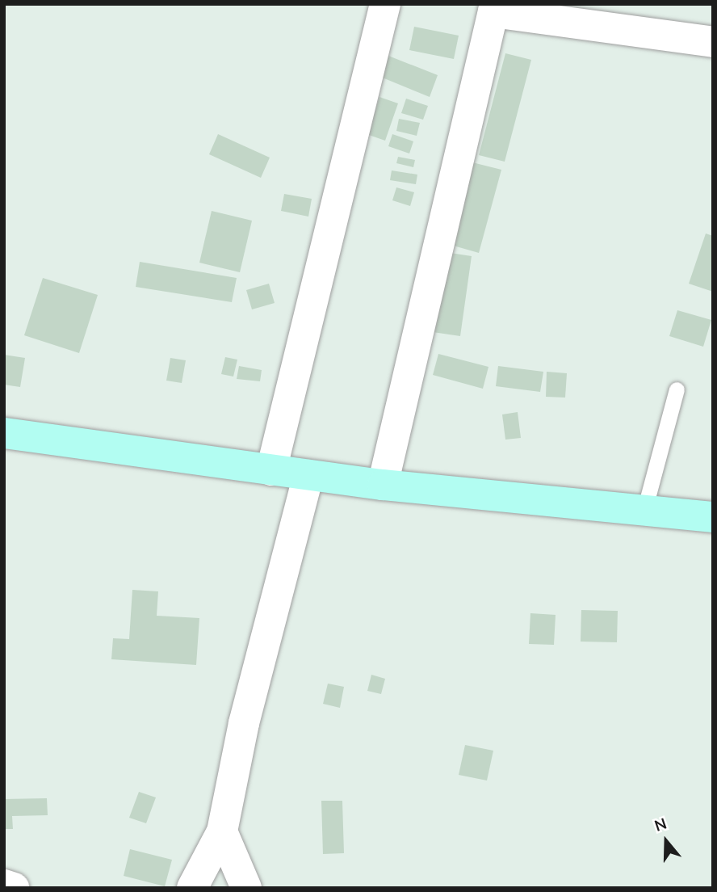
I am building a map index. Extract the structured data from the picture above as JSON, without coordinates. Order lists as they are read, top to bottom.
{
  "north": "top"
}
